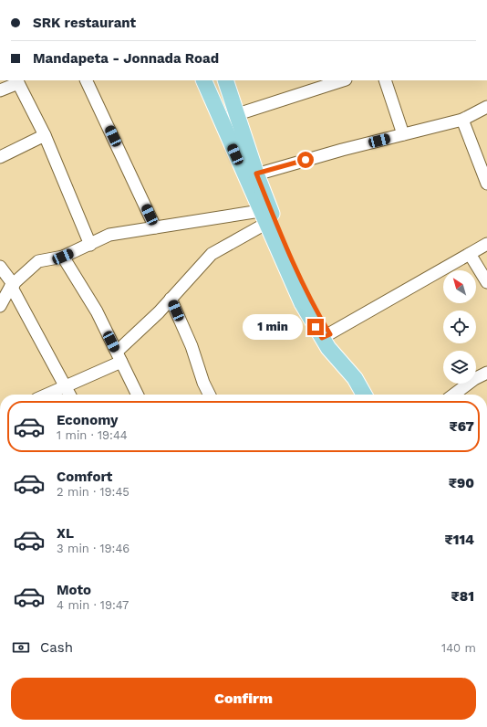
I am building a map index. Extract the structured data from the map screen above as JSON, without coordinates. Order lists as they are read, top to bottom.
{
  "north": "top left",
  "page": {
    "banner": ["SRK restaurant", "Mandapeta - Jonnada Road"],
    "bubble": "1 min",
    "list": [
      {
        "name": "Economy",
        "note": "1 min · 19:44",
        "value": "₹67"
      },
      {
        "name": "Comfort",
        "note": "2 min · 19:45",
        "value": "₹90"
      },
      {
        "name": "XL",
        "note": "3 min · 19:46",
        "value": "₹114"
      },
      {
        "name": "Moto",
        "note": "4 min · 19:47",
        "value": "₹81"
      }
    ],
    "pay": ["Cash", "140 m"],
    "buttons": "Confirm"
  }
}
